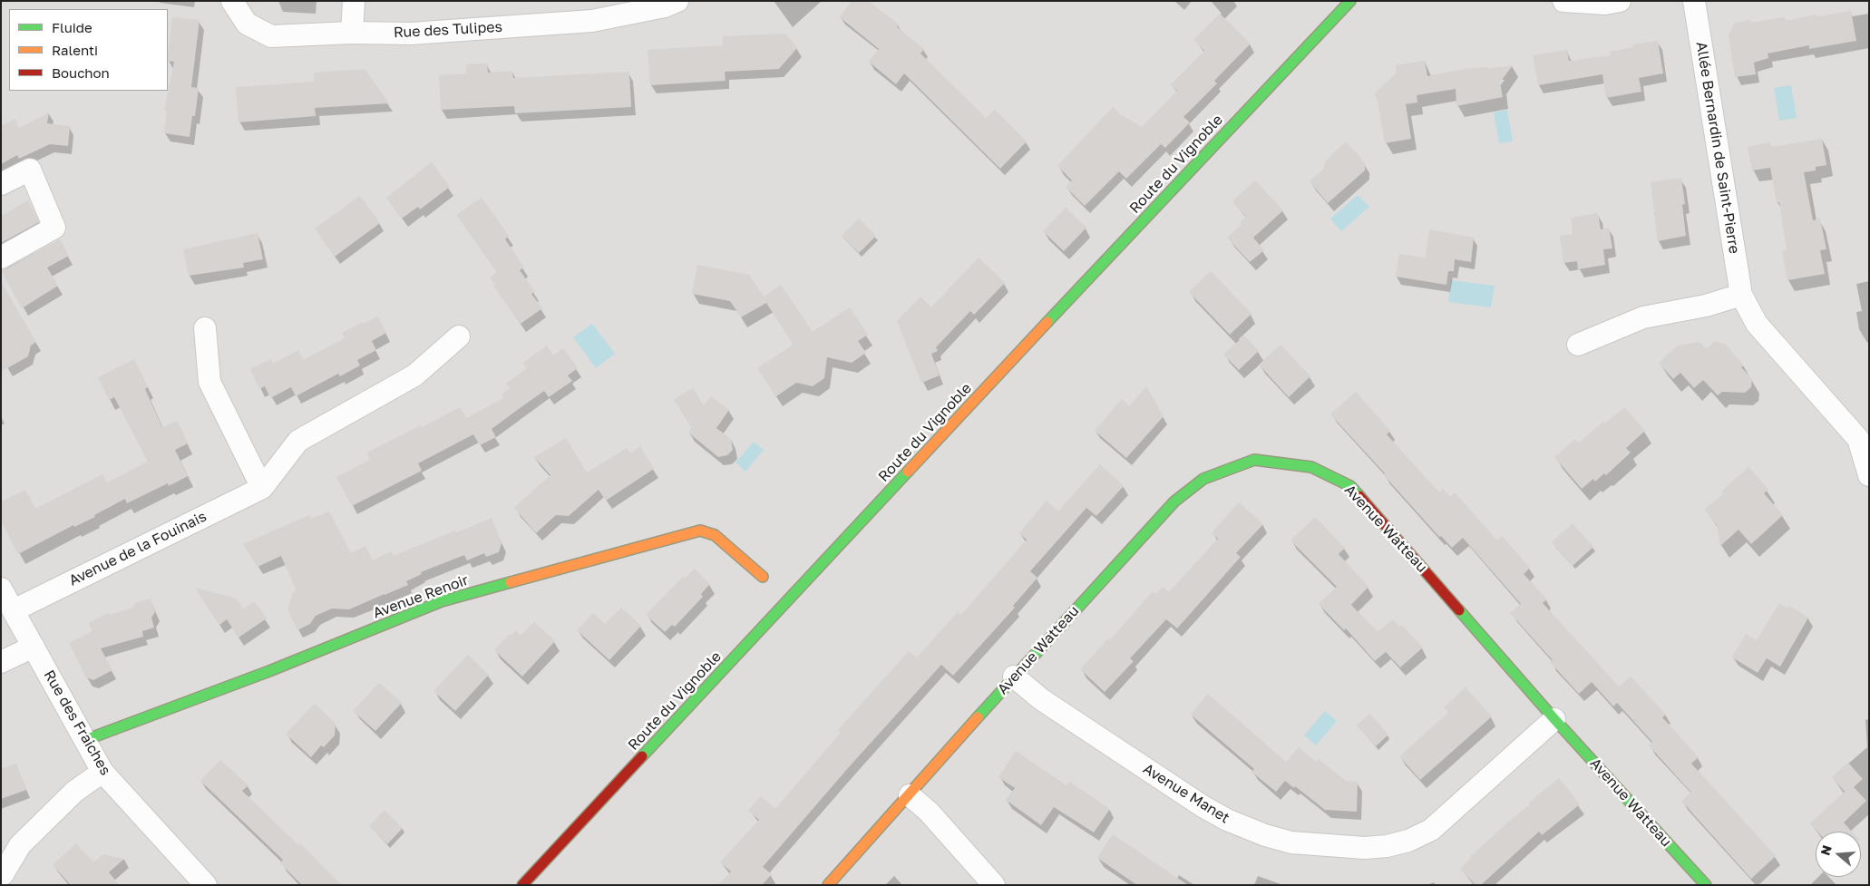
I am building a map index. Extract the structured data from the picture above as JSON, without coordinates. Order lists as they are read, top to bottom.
{
  "streets": {
    "street": [
      "Rue des Tulipes",
      "Allée Bernardin de Saint-Pierre",
      "Route du Vignoble",
      "Avenue Watteau",
      "Avenue de la Fouinais",
      "Avenue Renoir",
      "Rue des Fraiches",
      "Avenue Manet"
    ]
  },
  "crossings": [
    ["Avenue Watteau", "Avenue Manet"],
    ["Avenue de la Fouinais", "Rue des Fraiches"],
    ["Avenue Renoir", "Rue des Fraiches"]
  ],
  "legend": ["Fluide", "Ralenti", "Bouchon"],
  "north": "left"
}
